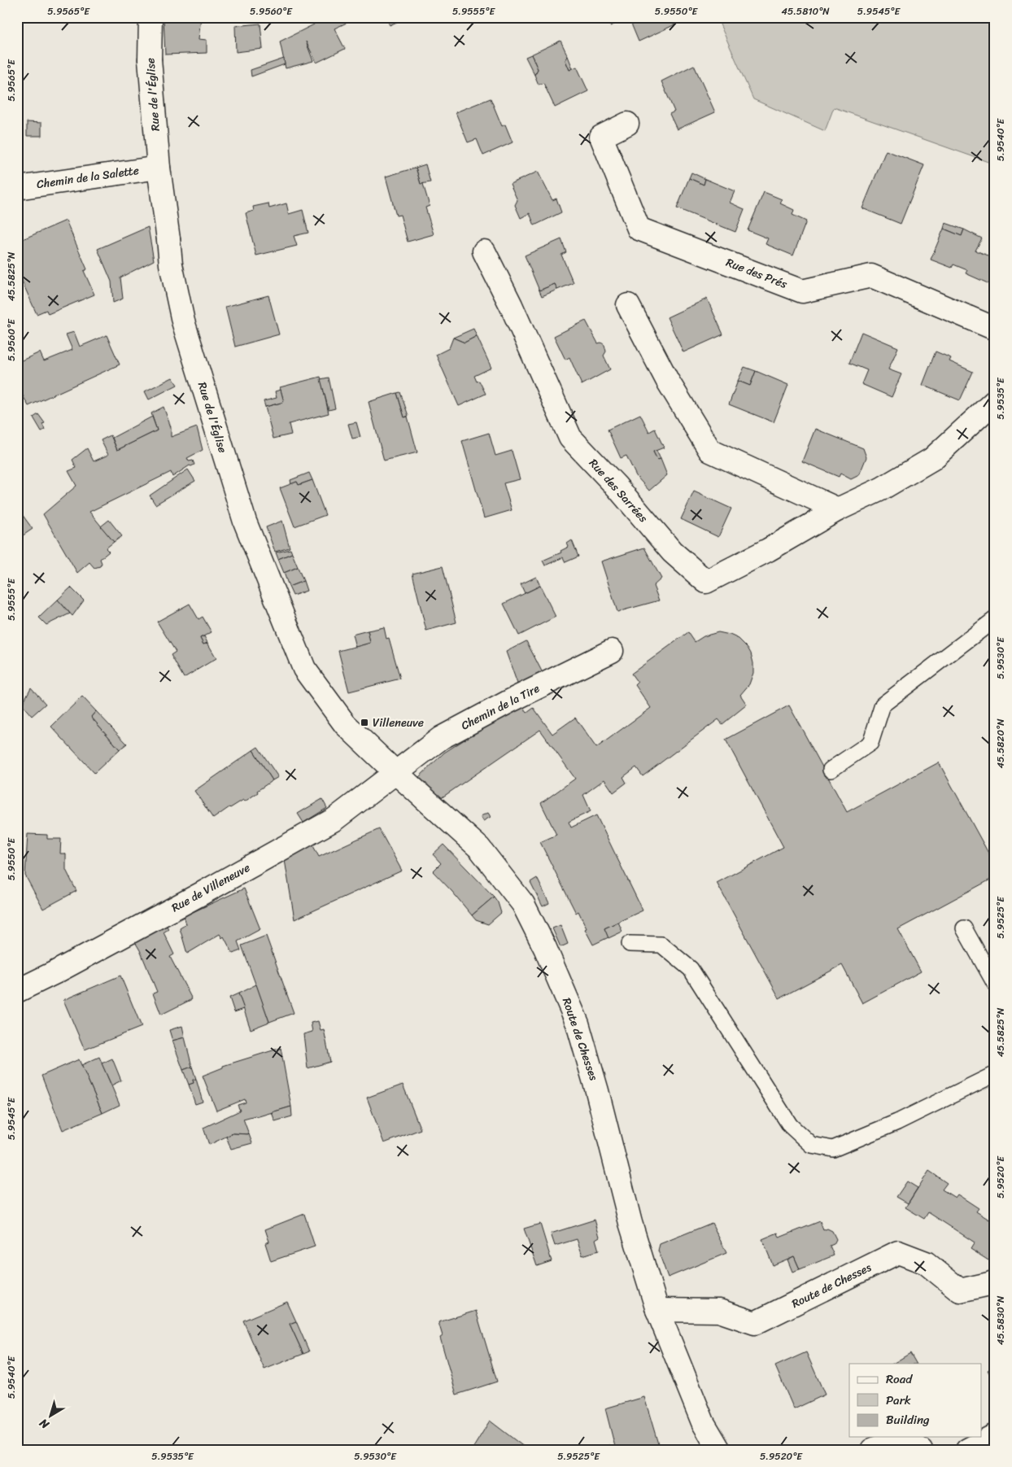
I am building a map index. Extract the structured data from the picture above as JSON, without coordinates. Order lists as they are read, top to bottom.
{
  "streets": {
    "street": [
      "Rue de l'Église",
      "Chemin de la Salette",
      "Rue des Prés",
      "Rue des Sarrées",
      "Chemin de la Tire",
      "Rue de Villeneuve",
      "Route de Chesses"
    ]
  },
  "crossings": [
    ["Rue de l'Église", "Chemin de la Salette"],
    ["Rue de l'Église", "Chemin de la Tire"],
    ["Rue de l'Église", "Rue de Villeneuve"],
    ["Rue de l'Église", "Route de Chesses"],
    ["Chemin de la Tire", "Rue de Villeneuve"],
    ["Chemin de la Tire", "Route de Chesses"],
    ["Rue de Villeneuve", "Route de Chesses"]
  ],
  "places": {
    "transit": ["Villeneuve"]
  },
  "legend": ["Road", "Park", "Building"],
  "north": "bottom left",
  "coordinates": [
    "5.9565°E",
    "5.9560°E",
    "5.9555°E",
    "5.9550°E",
    "45.5810°N",
    "5.9545°E",
    "5.9540°E",
    "45.5825°N",
    "5.9535°E",
    "5.9530°E",
    "45.5820°N",
    "5.9525°E",
    "5.9520°E",
    "45.5830°N"
  ]
}
